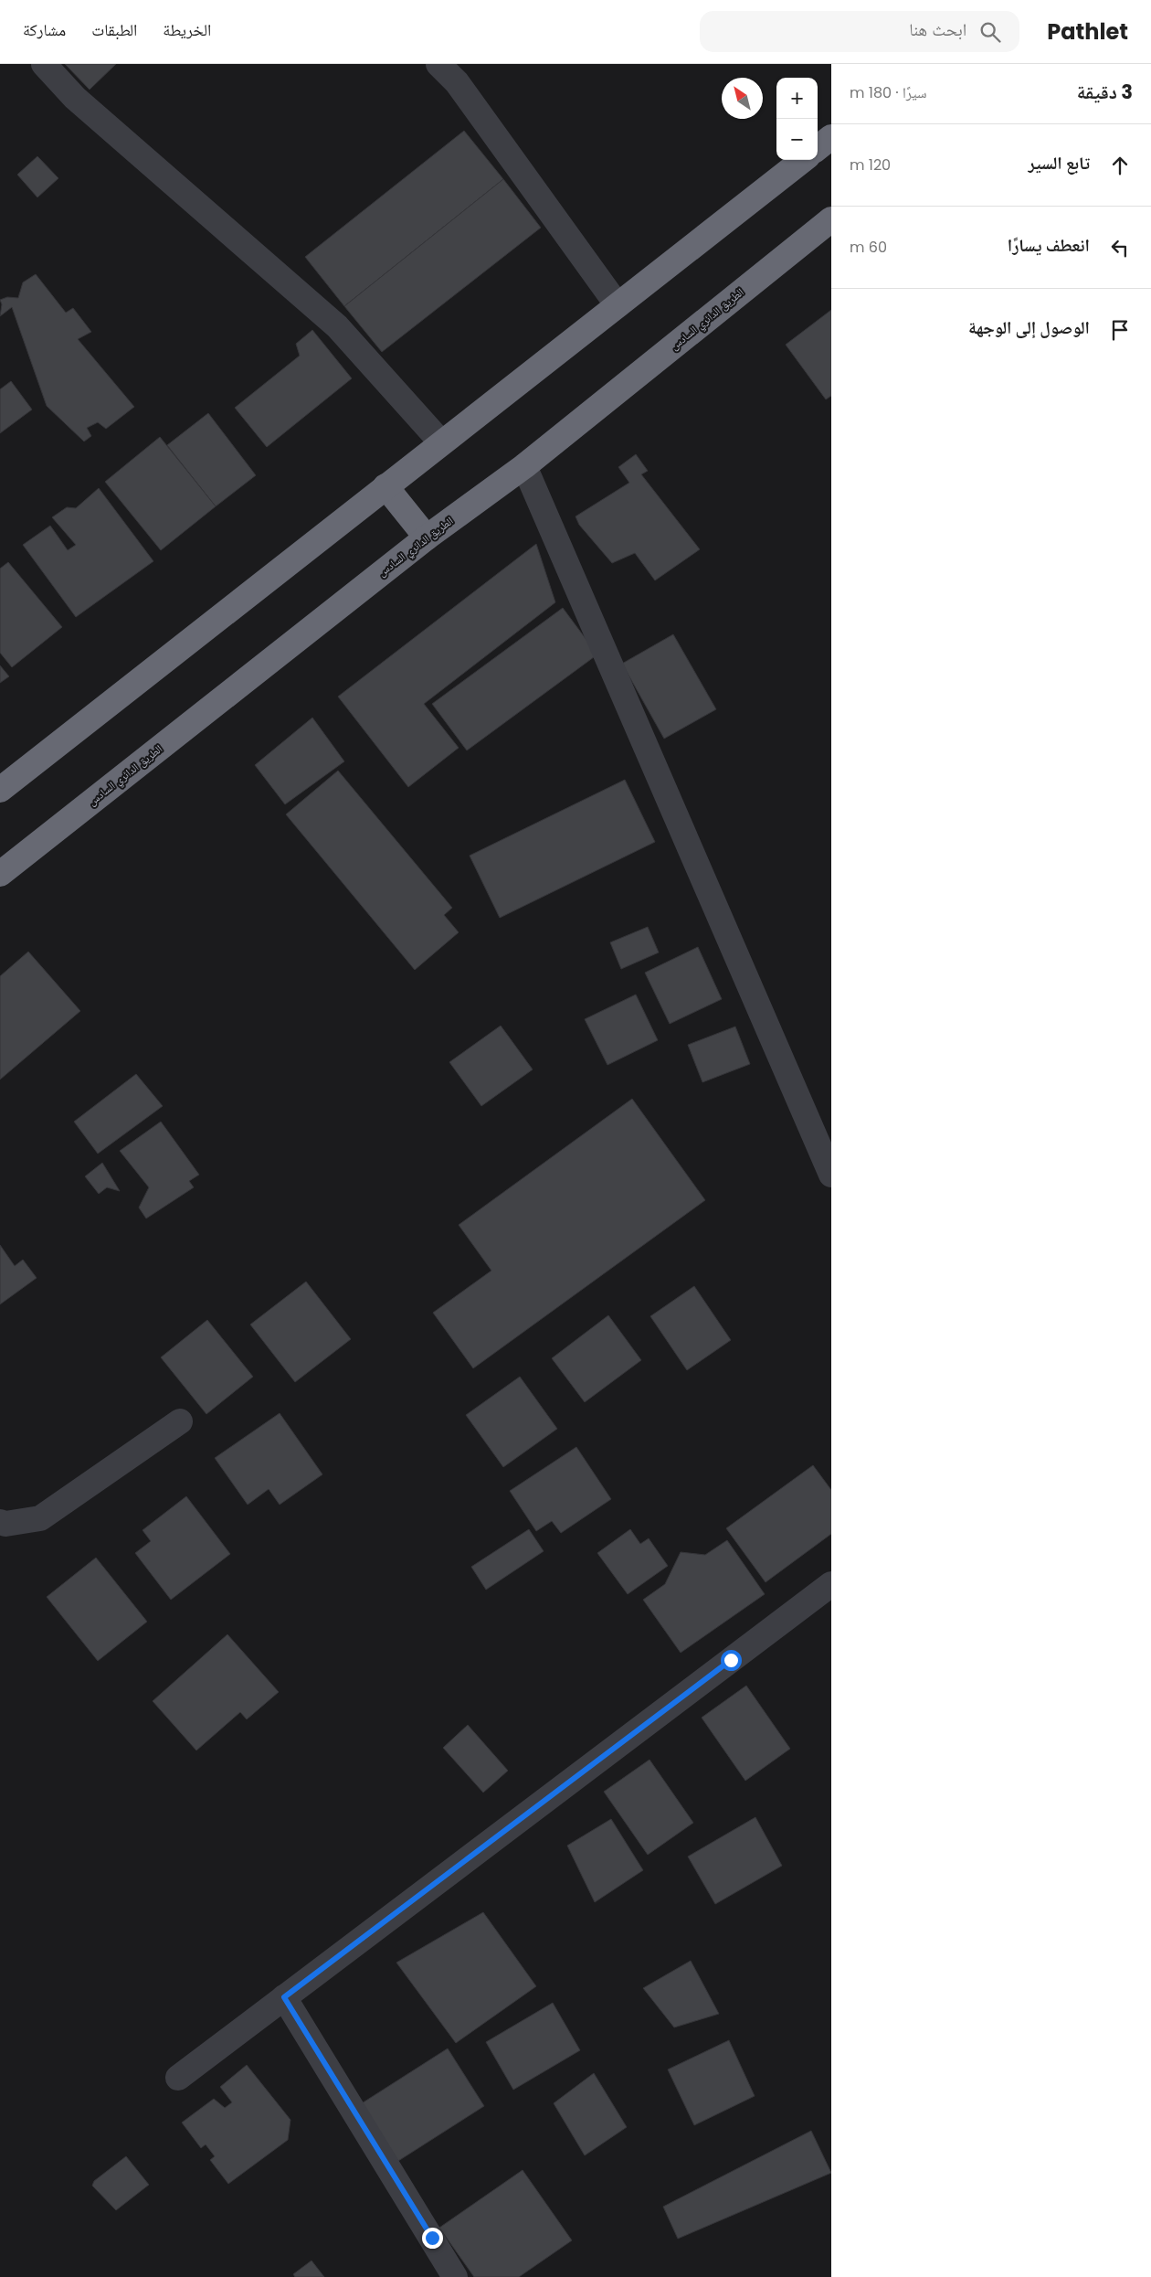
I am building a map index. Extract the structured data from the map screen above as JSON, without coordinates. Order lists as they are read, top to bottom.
{
  "streets": {
    "highway": ["الطريق الدائري السادس"]
  },
  "north": "top left",
  "page": {
    "header": "Pathlet",
    "search": "ابحث هنا",
    "nav": ["الخريطة", "الطبقات", "مشاركة"],
    "heading": ["3 دقيقة", "سيرًا · 180 m"],
    "map_buttons": ["+", "−"],
    "list": [
      ["تابع السير", "120 m"],
      ["انعطف يسارًا", "60 m"],
      "الوصول إلى الوجهة"
    ]
  }
}
